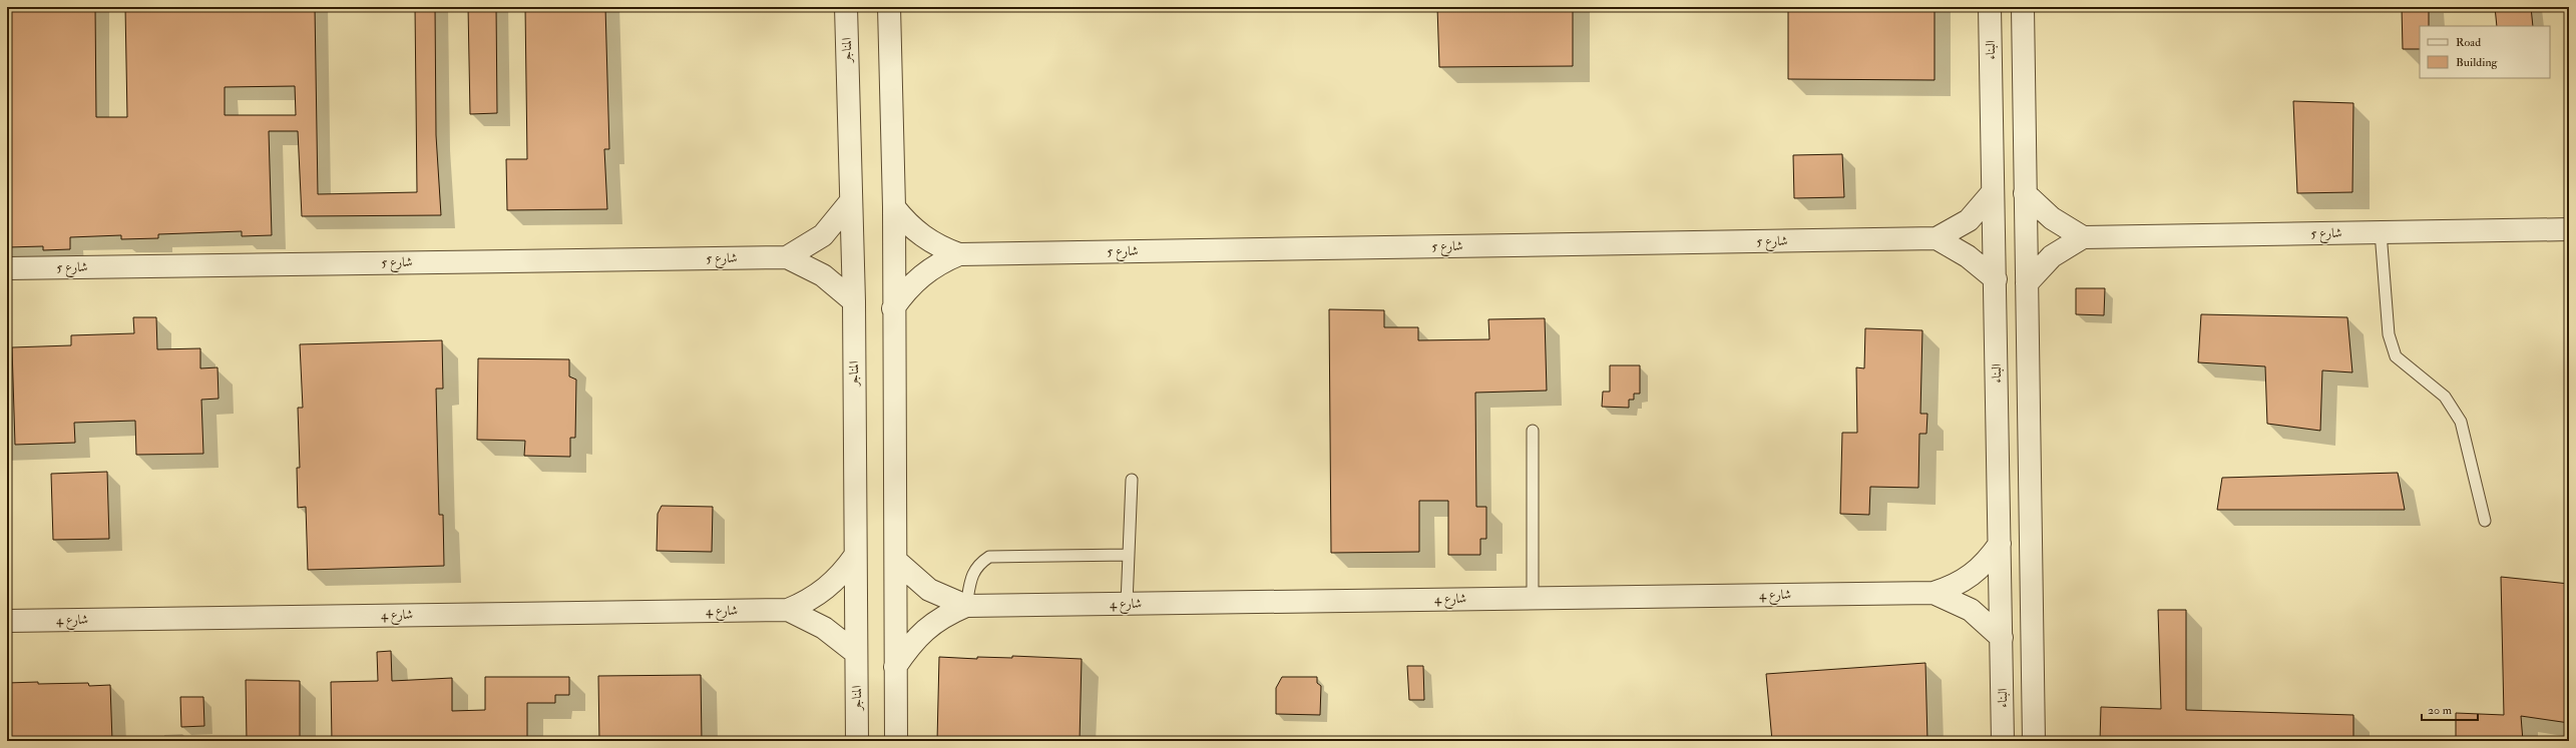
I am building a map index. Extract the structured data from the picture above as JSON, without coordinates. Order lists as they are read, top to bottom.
{
  "streets": {
    "street": [
      "المناجر",
      "البناء",
      "شارع 5",
      "شارع 4"
    ]
  },
  "crossings": [
    ["المناجر", "شارع 5"],
    ["المناجر", "شارع 4"],
    ["البناء", "شارع 5"],
    ["البناء", "شارع 4"]
  ],
  "legend": ["Road", "Building"],
  "scale_bar": "20 m"
}
